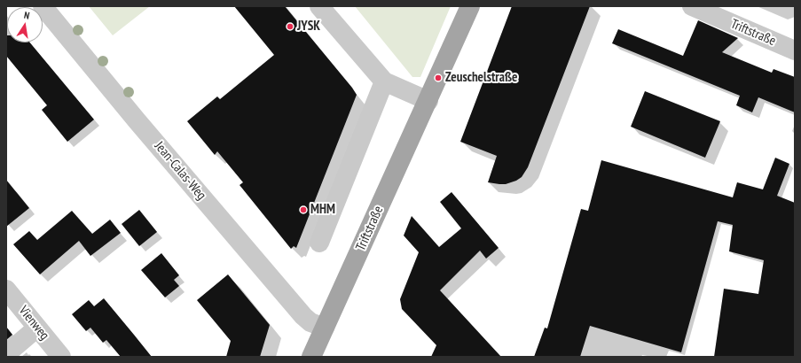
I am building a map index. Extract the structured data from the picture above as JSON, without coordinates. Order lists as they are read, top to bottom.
{
  "streets": {
    "main road": ["Triftstraße"],
    "street": ["Jean-Calas-Weg", "Vienweg"]
  },
  "crossings": [
    ["Triftstraße", "Jean-Calas-Weg"]
  ],
  "places": ["JYSK", "Zeuschelstraße", "MHM"],
  "north": "top"
}
